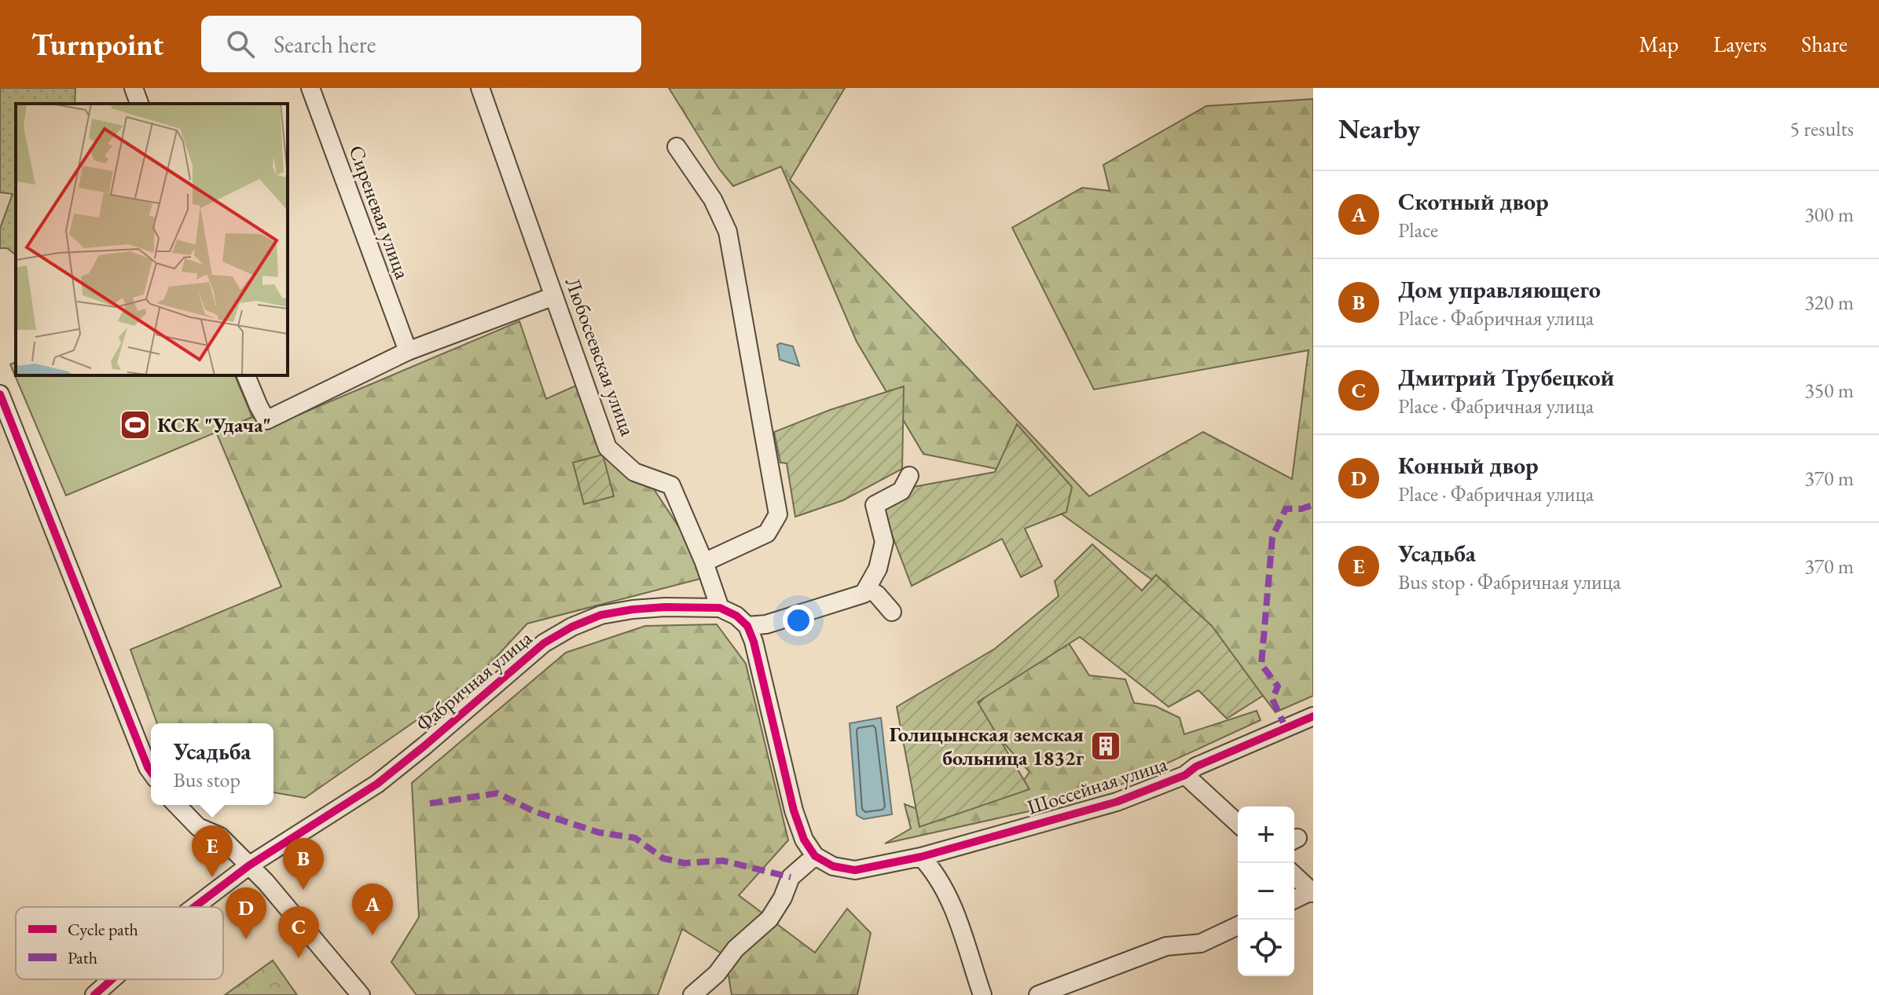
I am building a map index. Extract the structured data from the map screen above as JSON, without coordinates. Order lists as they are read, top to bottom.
{
  "streets": {
    "street": [
      "Сиреневая улица",
      "Любосеевская улица",
      "Фабричная улица",
      "Шоссейная улица"
    ]
  },
  "crossings": [
    ["Любосеевская улица", "Фабричная улица"]
  ],
  "places": {
    "sports": ["КСК \"Удача\""],
    "building": ["Голицынская земская больница 1832г"]
  },
  "legend": ["Cycle path", "Path"],
  "page": {
    "header": "Turnpoint",
    "search": "Search here",
    "nav": ["Map", "Layers", "Share"],
    "heading": ["Nearby", "5 results"],
    "list": [
      {
        "mark": "A",
        "name": "Скотный двор",
        "note": "Place",
        "value": "300 m"
      },
      {
        "mark": "B",
        "name": "Дом управляющего",
        "note": "Place · Фабричная улица",
        "value": "320 m"
      },
      {
        "mark": "C",
        "name": "Дмитрий Трубецкой",
        "note": "Place · Фабричная улица",
        "value": "350 m"
      },
      {
        "mark": "D",
        "name": "Конный двор",
        "note": "Place · Фабричная улица",
        "value": "370 m"
      },
      {
        "mark": "E",
        "name": "Усадьба",
        "note": "Bus stop · Фабричная улица",
        "value": "370 m"
      }
    ],
    "popup": ["Усадьба", "Bus stop"],
    "map_buttons": ["+", "−"],
    "pins": [
      "E",
      "B",
      "A",
      "D",
      "C"
    ]
  }
}
